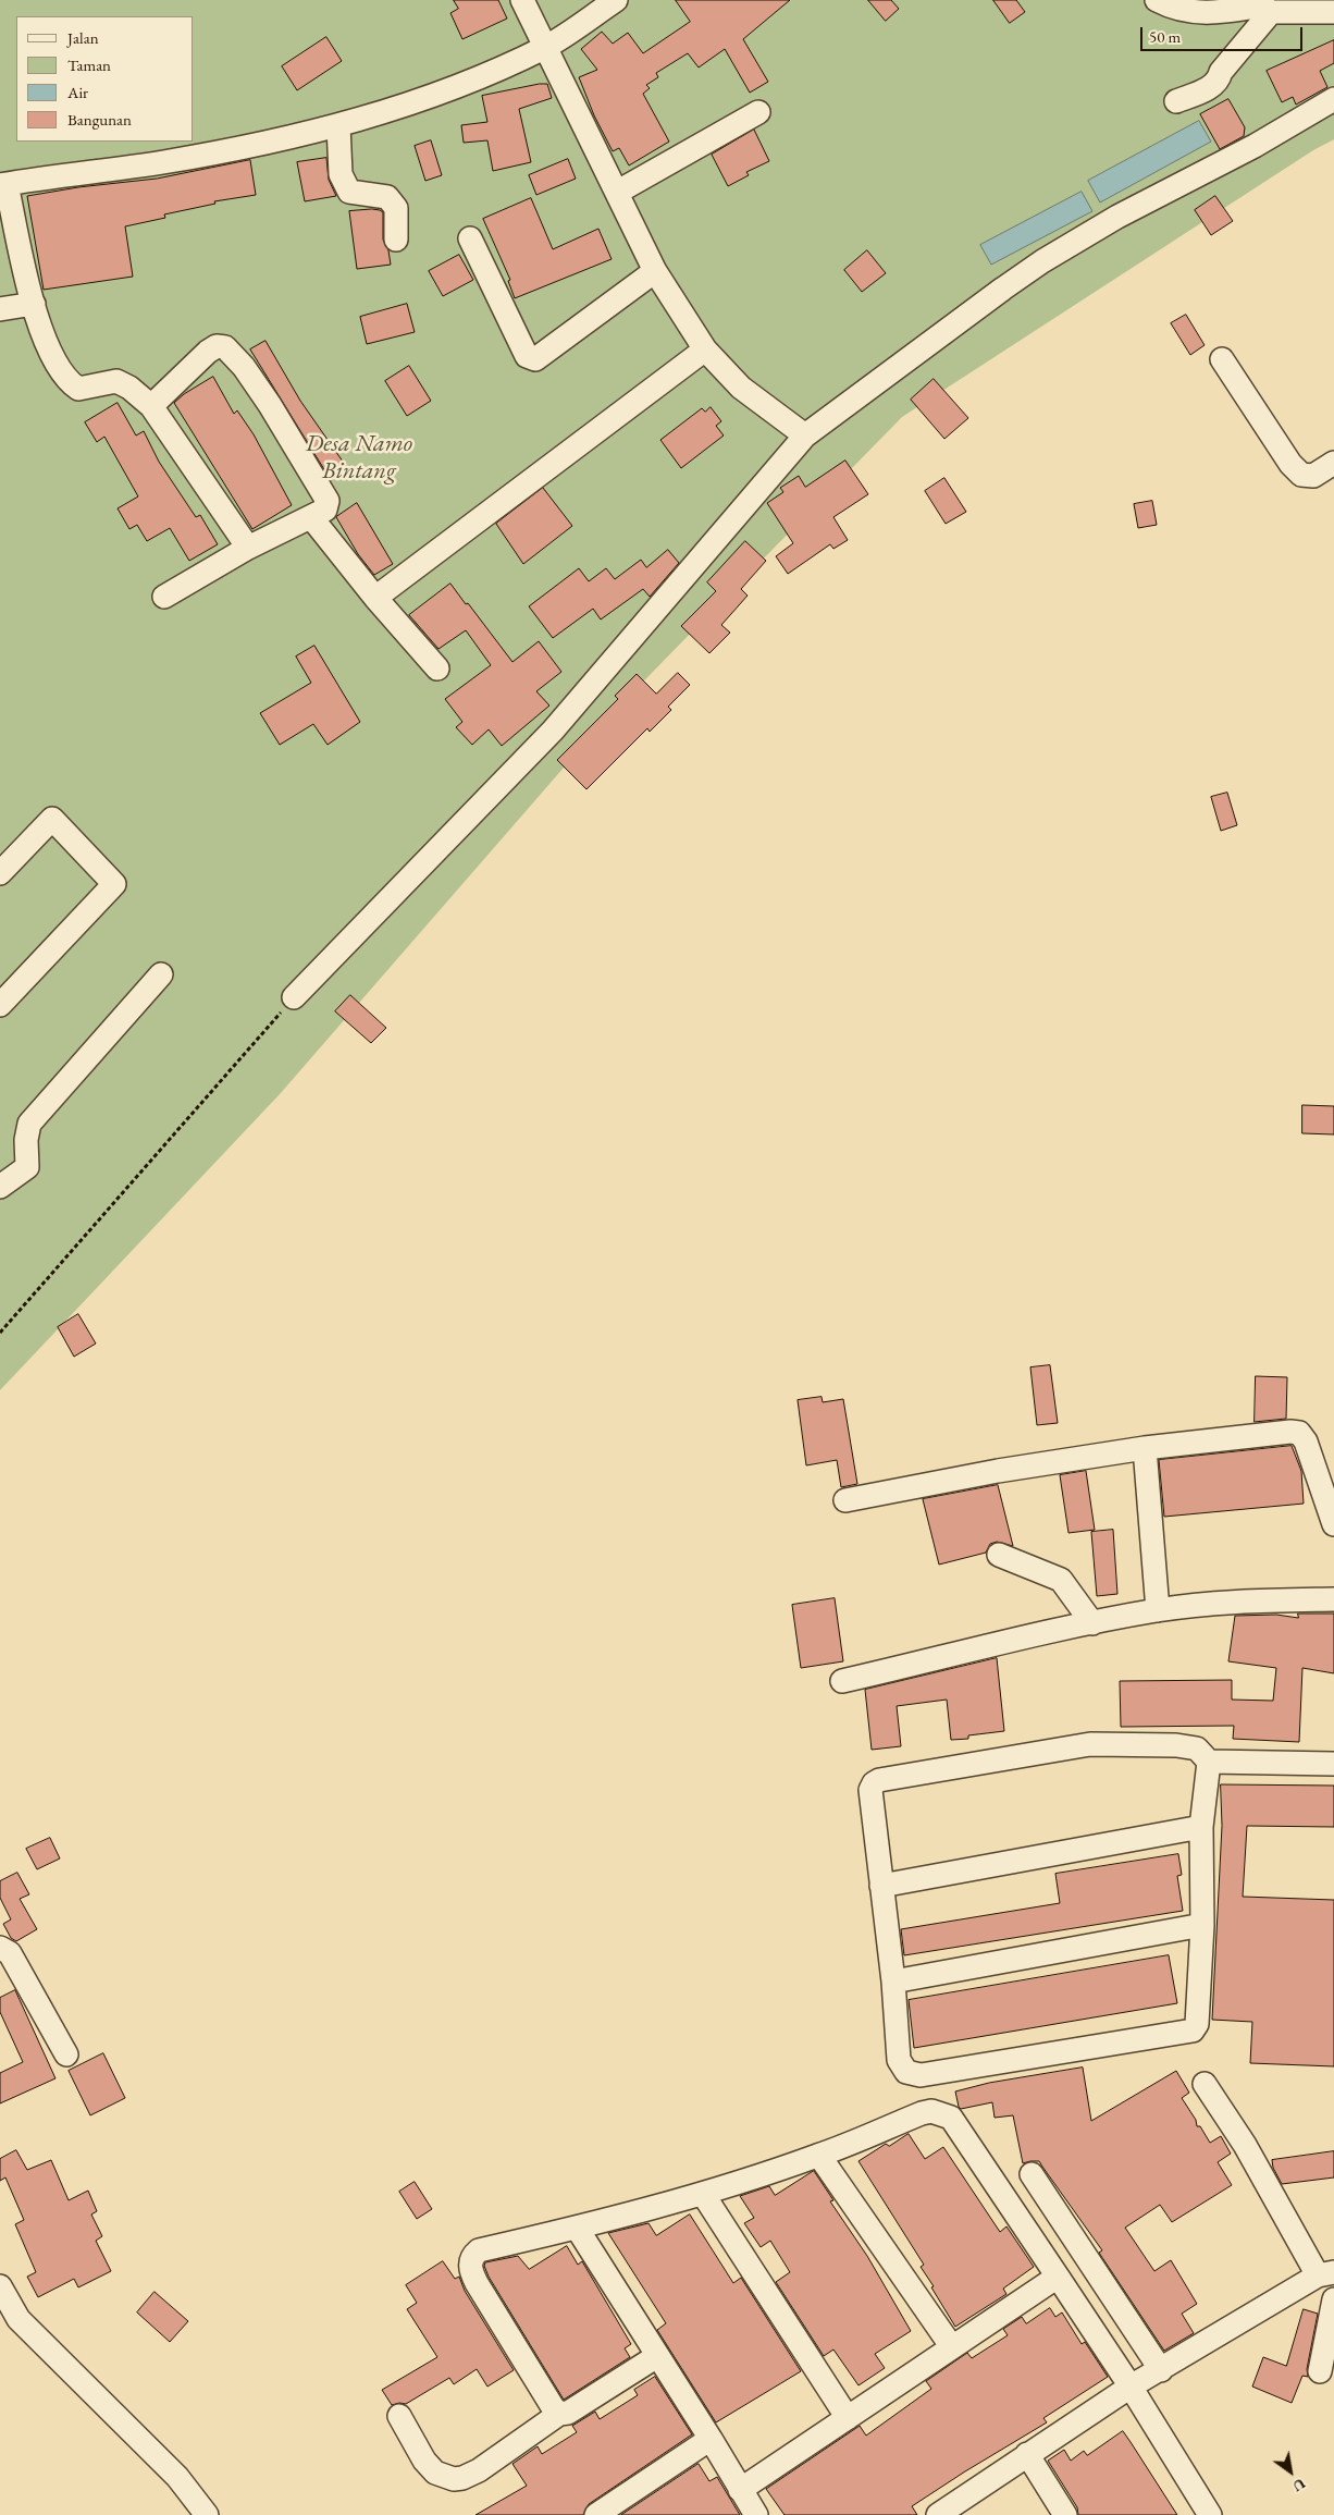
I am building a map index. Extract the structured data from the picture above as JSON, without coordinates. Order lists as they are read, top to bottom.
{
  "parks": ["Desa Namo Bintang"],
  "legend": [
    "Jalan",
    "Taman",
    "Air",
    "Bangunan"
  ],
  "scale_bar": "50 m",
  "north": "bottom right"
}
